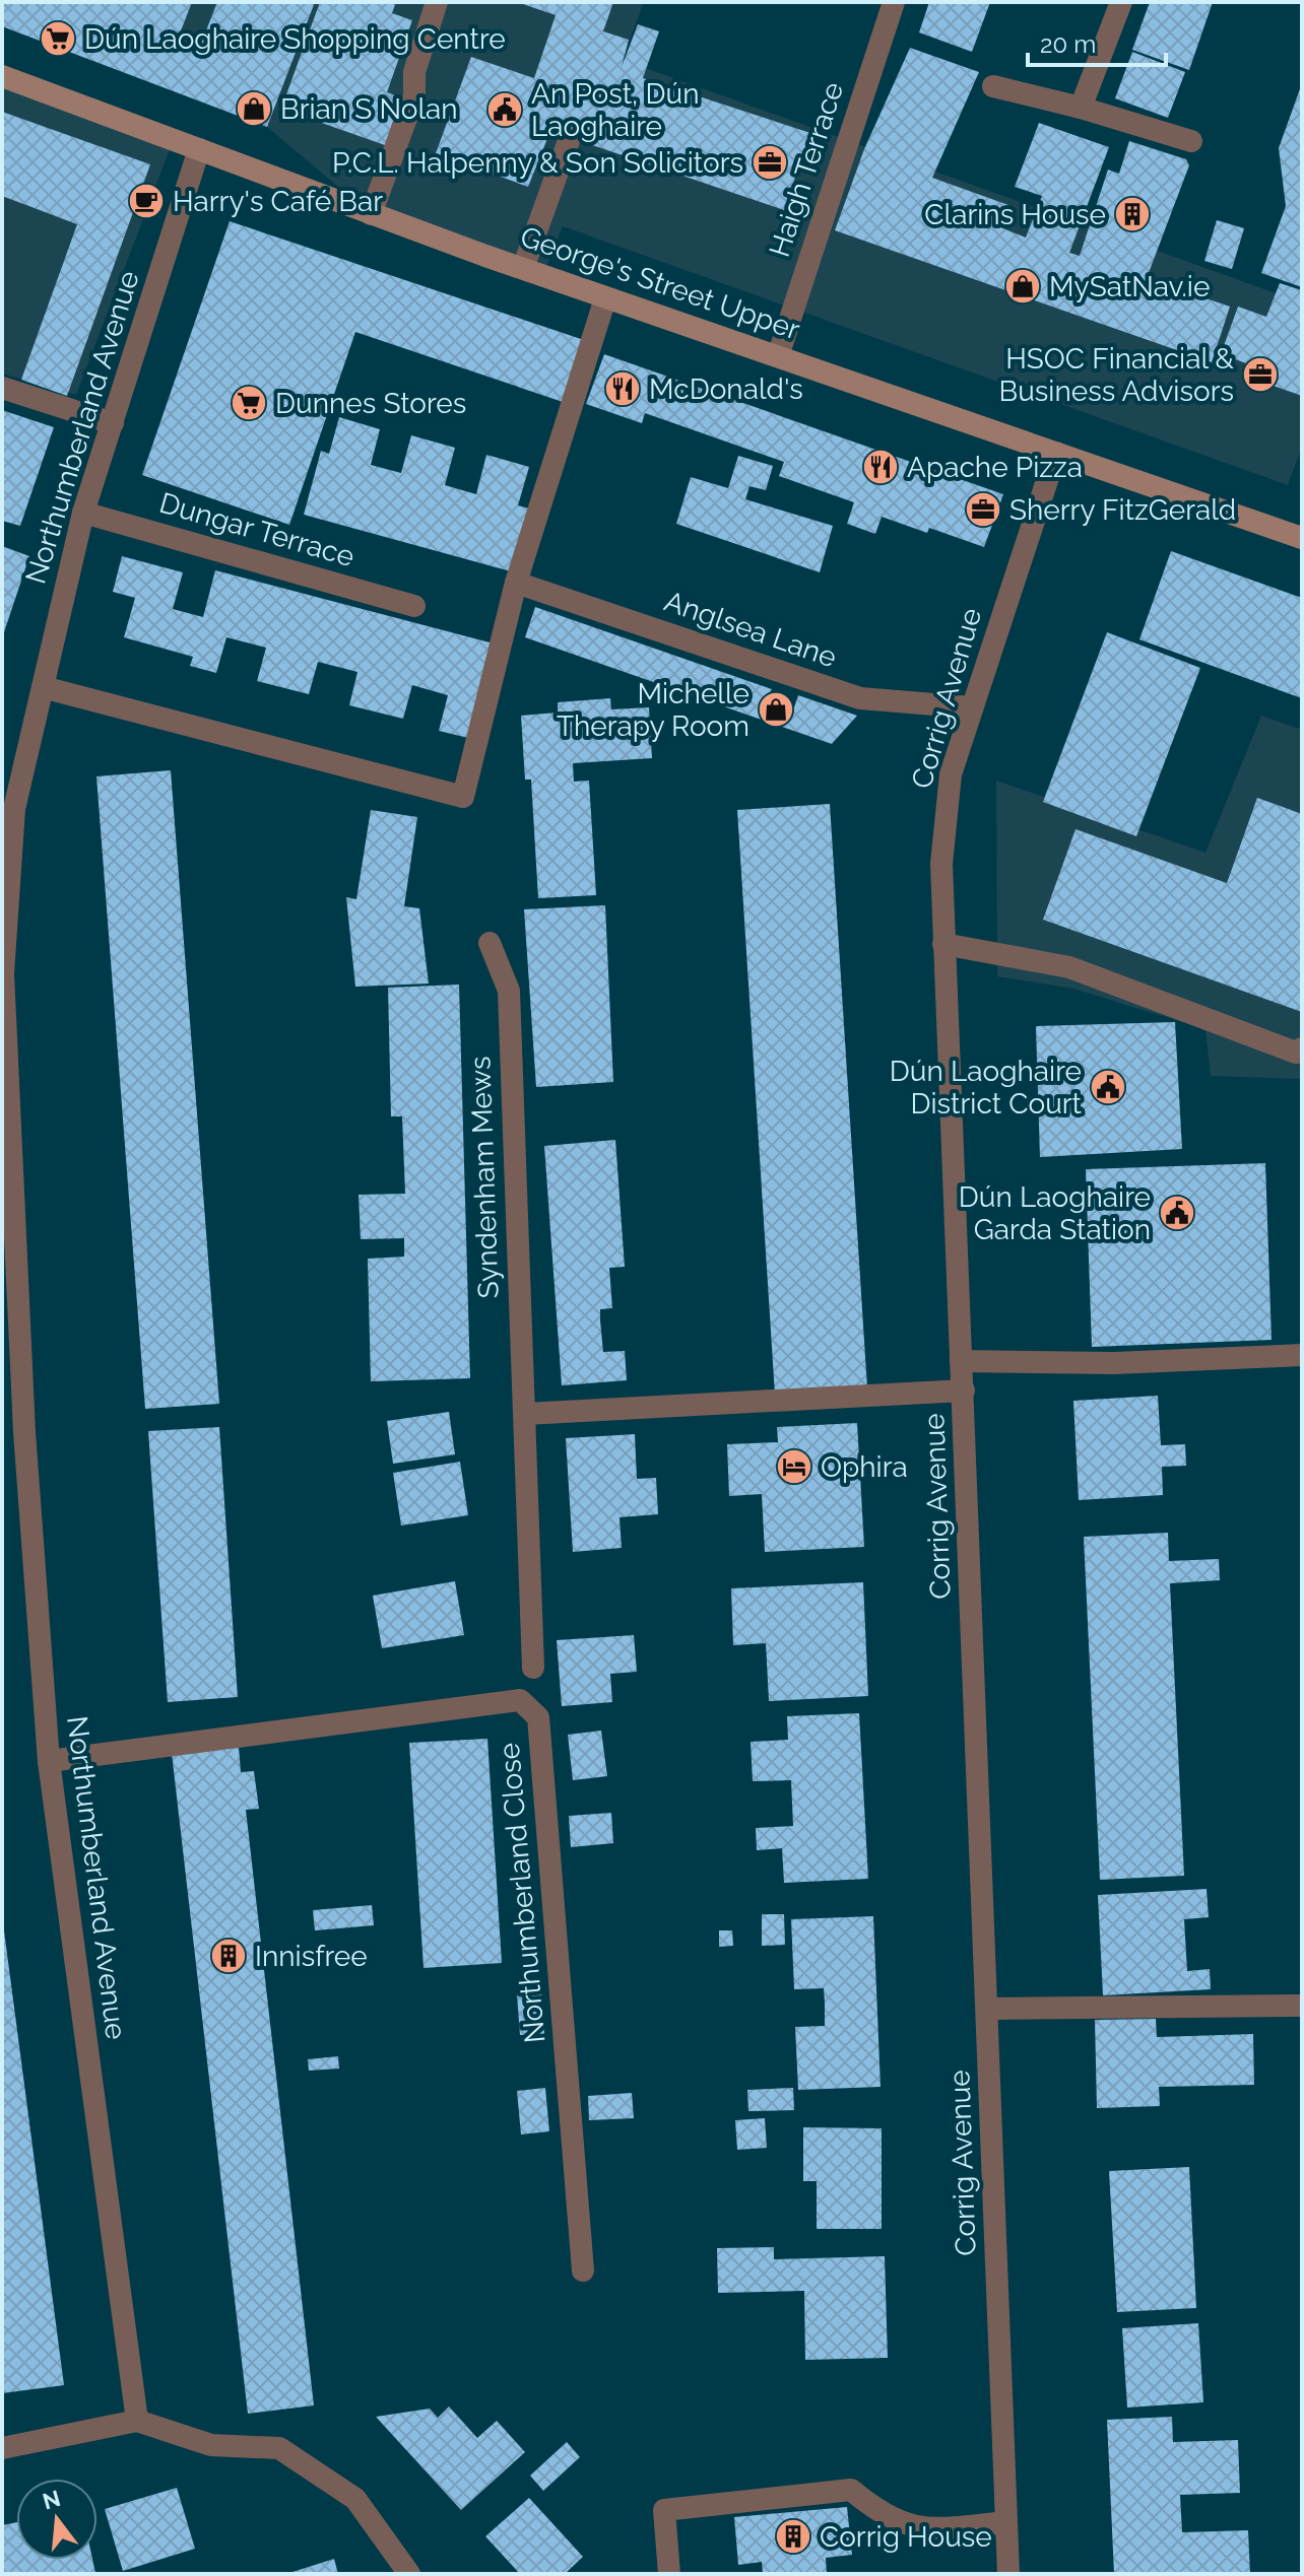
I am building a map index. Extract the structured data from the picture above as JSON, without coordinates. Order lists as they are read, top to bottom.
{
  "streets": {
    "main road": ["George's Street Upper"],
    "street": [
      "Haigh Terrace",
      "Northumberland Avenue",
      "Dungar Terrace",
      "Anglsea Lane",
      "Corrig Avenue",
      "Syndenham Mews",
      "Northumberland Close"
    ]
  },
  "crossings": [
    ["Haigh Terrace", "George's Street Upper"],
    ["George's Street Upper", "Northumberland Avenue"],
    ["George's Street Upper", "Corrig Avenue"],
    ["Northumberland Avenue", "Dungar Terrace"],
    ["Northumberland Avenue", "Northumberland Close"],
    ["Anglsea Lane", "Corrig Avenue"]
  ],
  "places": {
    "supermarket": ["Dún Laoghaire Shopping Centre", "Dunnes Stores"],
    "shop": ["Brian S Nolan", "MySatNav.ie", "Michelle Therapy Room"],
    "public building": ["An Post, Dún Laoghaire", "Dún Laoghaire District Court", "Dún Laoghaire Garda Station"],
    "office": ["P.C.L. Halpenny & Son Solicitors", "HSOC Financial & Business Advisors", "Sherry FitzGerald"],
    "cafe": ["Harry's Café Bar"],
    "building": ["Clarins House", "Innisfree", "Corrig House"],
    "restaurant": ["McDonald's", "Apache Pizza"],
    "hotel": ["Ophira"]
  },
  "scale_bar": "20 m",
  "north": "top"
}
